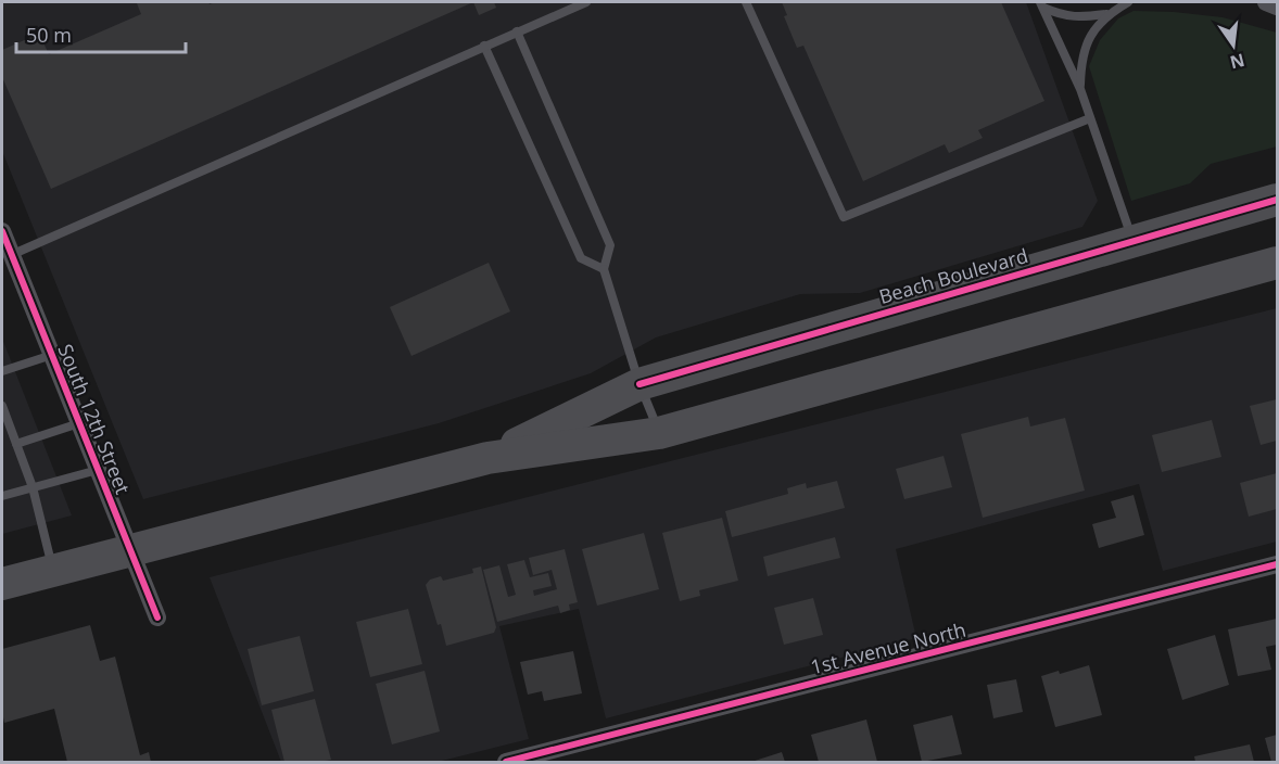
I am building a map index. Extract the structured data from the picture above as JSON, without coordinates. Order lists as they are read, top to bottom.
{
  "streets": {
    "highway": ["Beach Boulevard"],
    "street": ["South 12th Street", "1st Avenue North"]
  },
  "scale_bar": "50 m",
  "north": "bottom"
}
